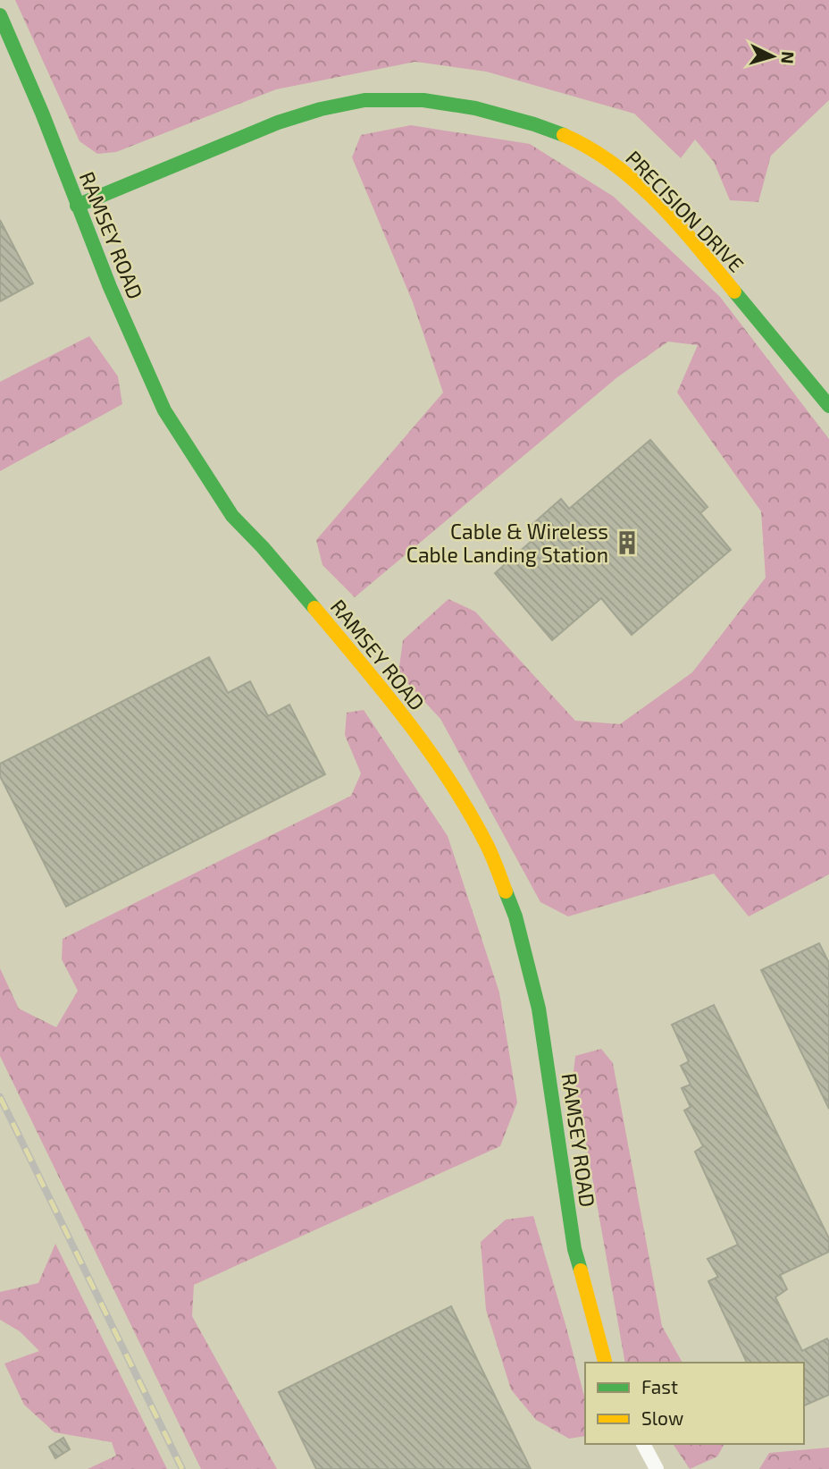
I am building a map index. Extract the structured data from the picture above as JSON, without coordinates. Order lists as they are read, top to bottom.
{
  "streets": {
    "street": ["PRECISION DRIVE", "RAMSEY ROAD"]
  },
  "crossings": [
    ["PRECISION DRIVE", "RAMSEY ROAD"]
  ],
  "places": {
    "building": ["Cable & Wireless Cable Landing Station"]
  },
  "legend": ["Fast", "Slow"],
  "north": "right"
}
